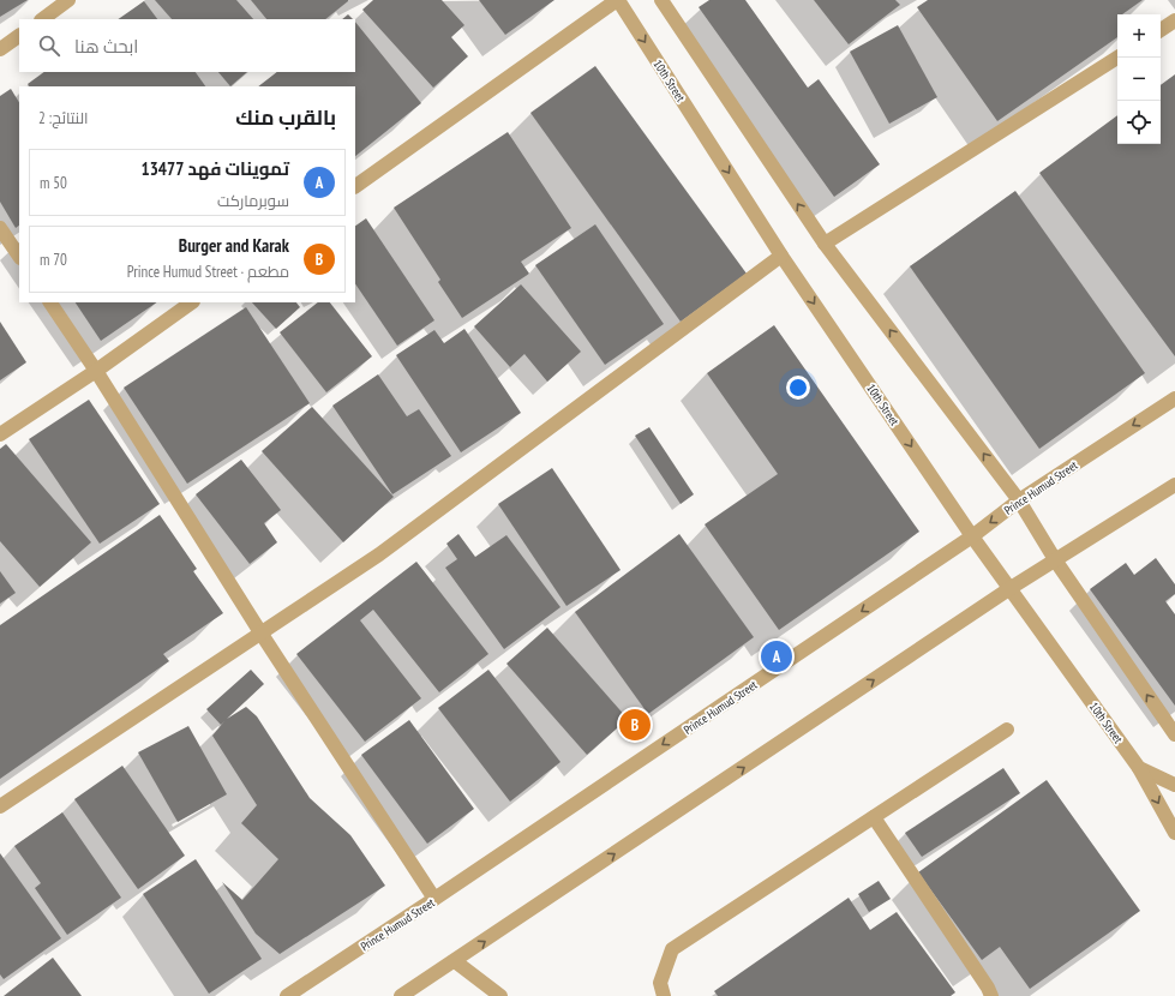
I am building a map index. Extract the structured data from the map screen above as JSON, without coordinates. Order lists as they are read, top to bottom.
{
  "streets": {
    "street": ["10th Street", "Prince Humud Street"]
  },
  "crossings": [
    ["10th Street", "Prince Humud Street"]
  ],
  "page": {
    "map_buttons": ["+", "−"],
    "search": "ابحث هنا",
    "heading": ["بالقرب منك", "النتائج: 2"],
    "list": [
      {
        "mark": "A",
        "name": "تموينات فهد 13477",
        "note": "سوبرماركت",
        "value": "50 m"
      },
      {
        "mark": "B",
        "name": "Burger and Karak",
        "note": "مطعم · Prince Humud Street",
        "value": "70 m"
      }
    ],
    "pins": ["A", "B"]
  }
}
